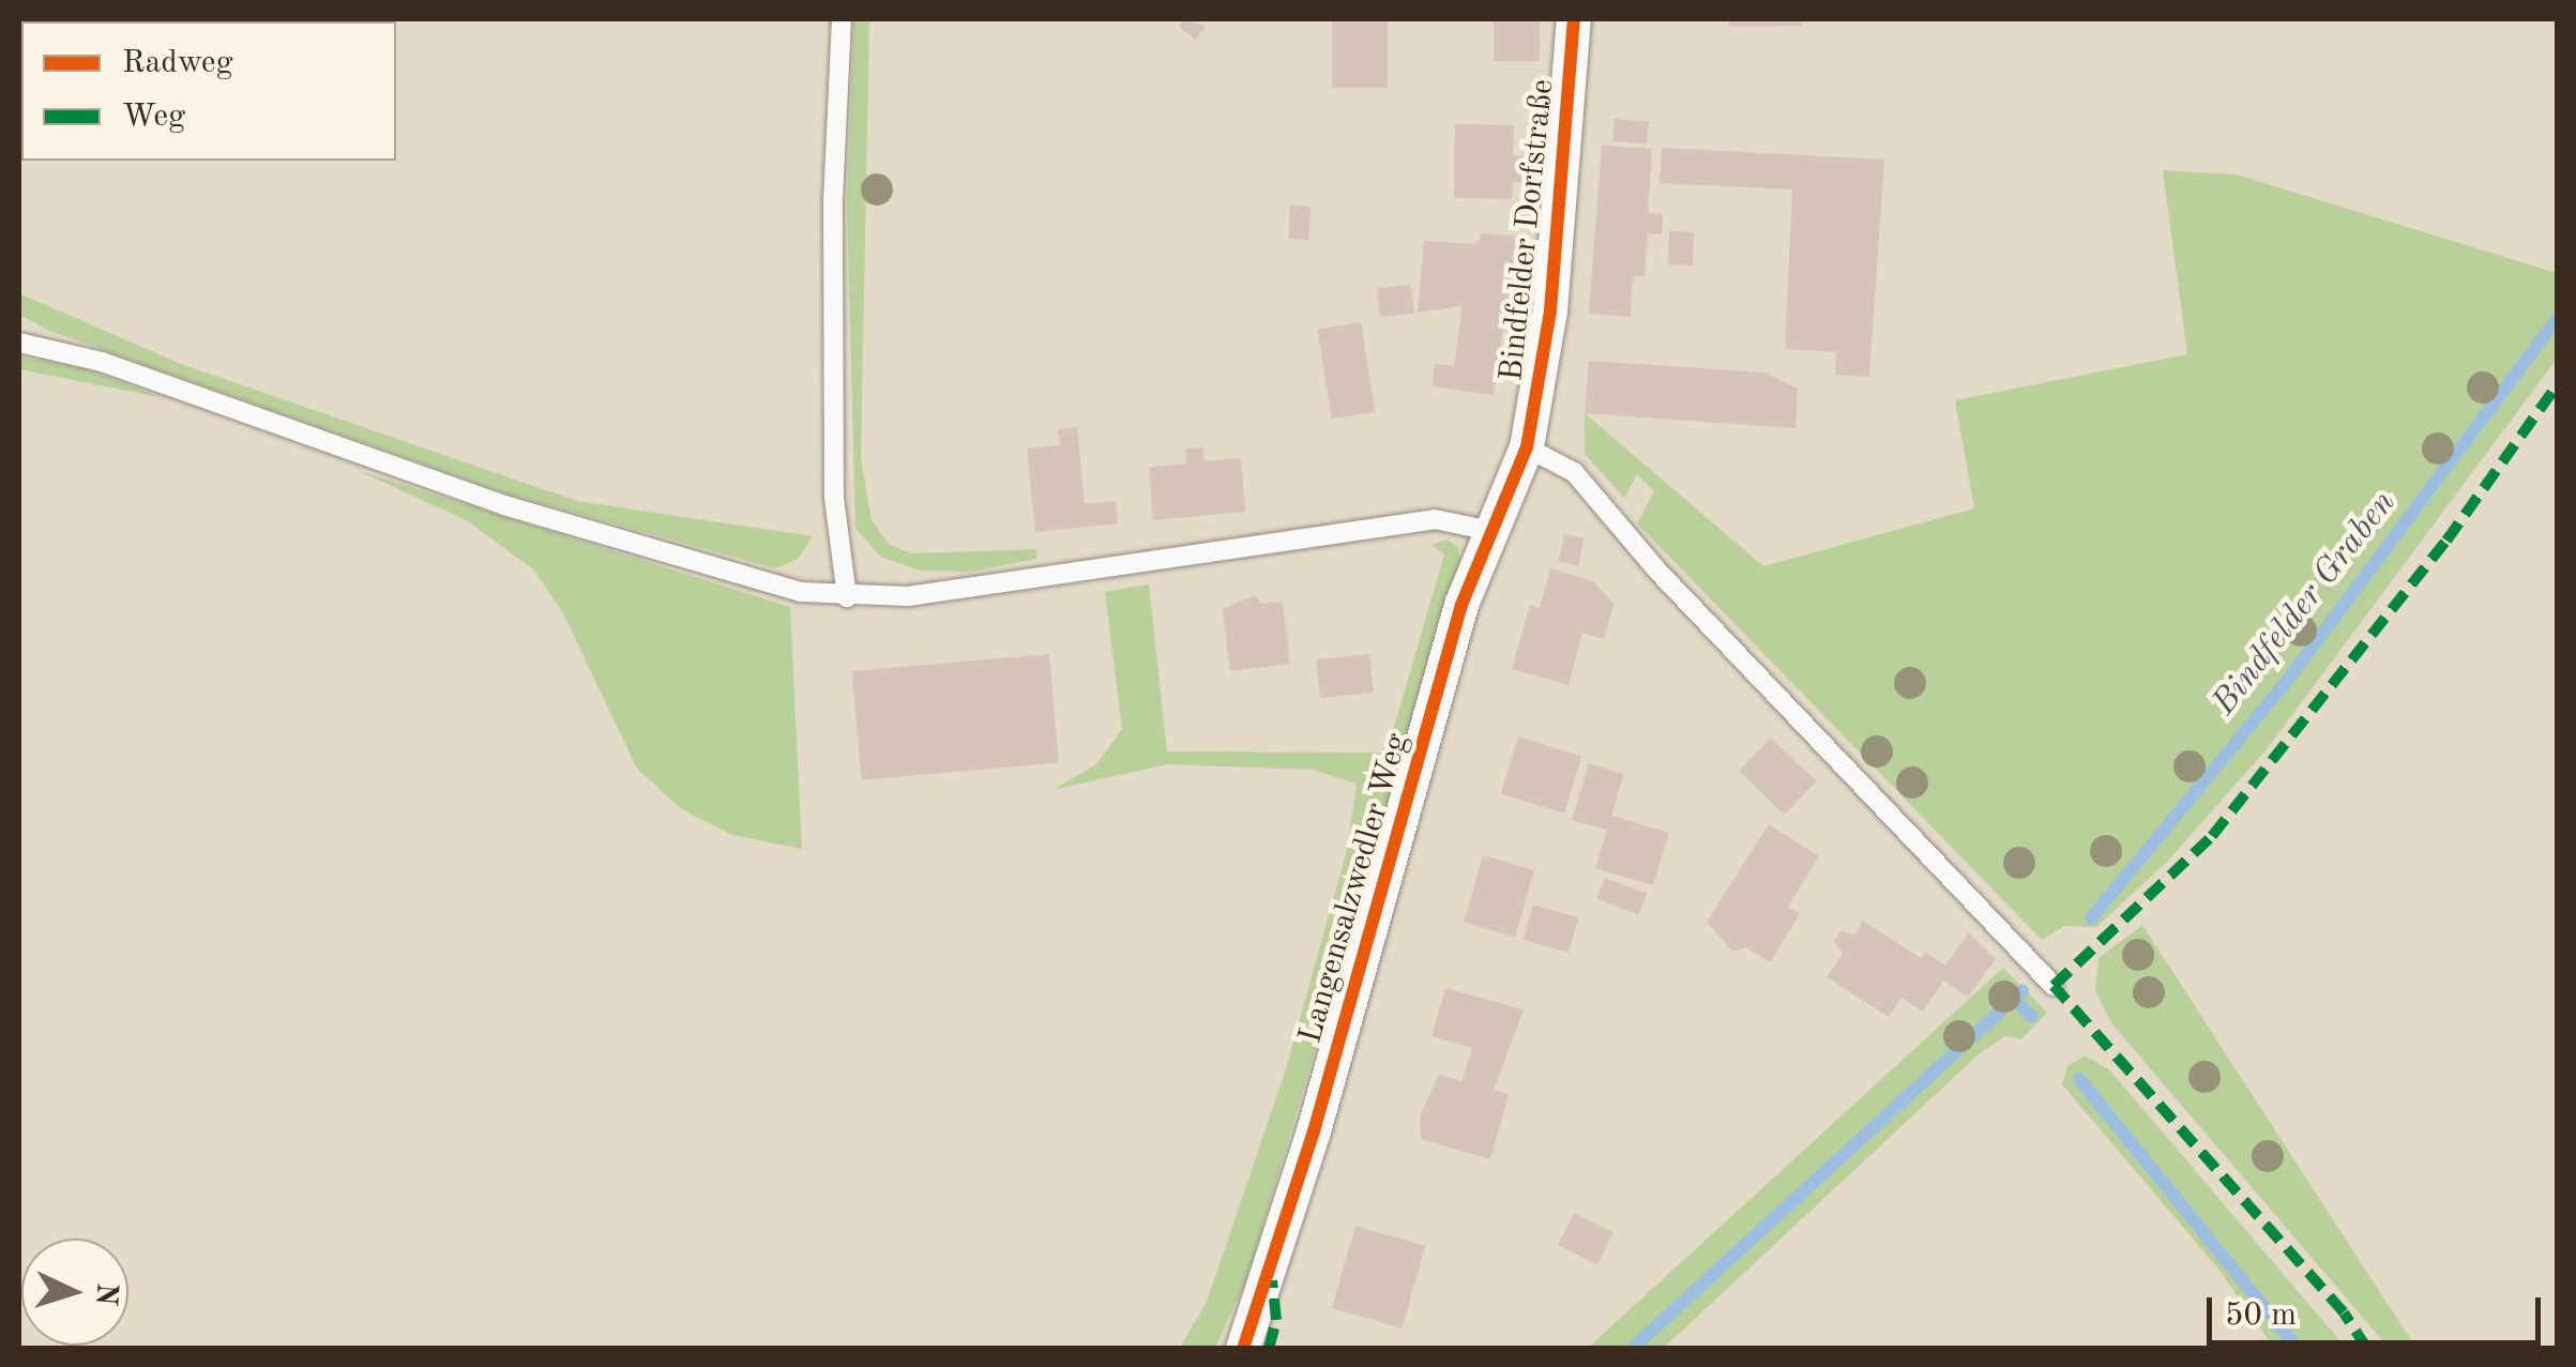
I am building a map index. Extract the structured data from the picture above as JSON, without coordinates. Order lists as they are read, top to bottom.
{
  "streets": {
    "street": ["Bindfelder Dorfstraße", "Langensalzwedler Weg"]
  },
  "crossings": [
    ["Bindfelder Dorfstraße", "Langensalzwedler Weg"]
  ],
  "water": ["Bindfelder Graben"],
  "legend": ["Radweg", "Weg"],
  "scale_bar": "50 m",
  "north": "right"
}
